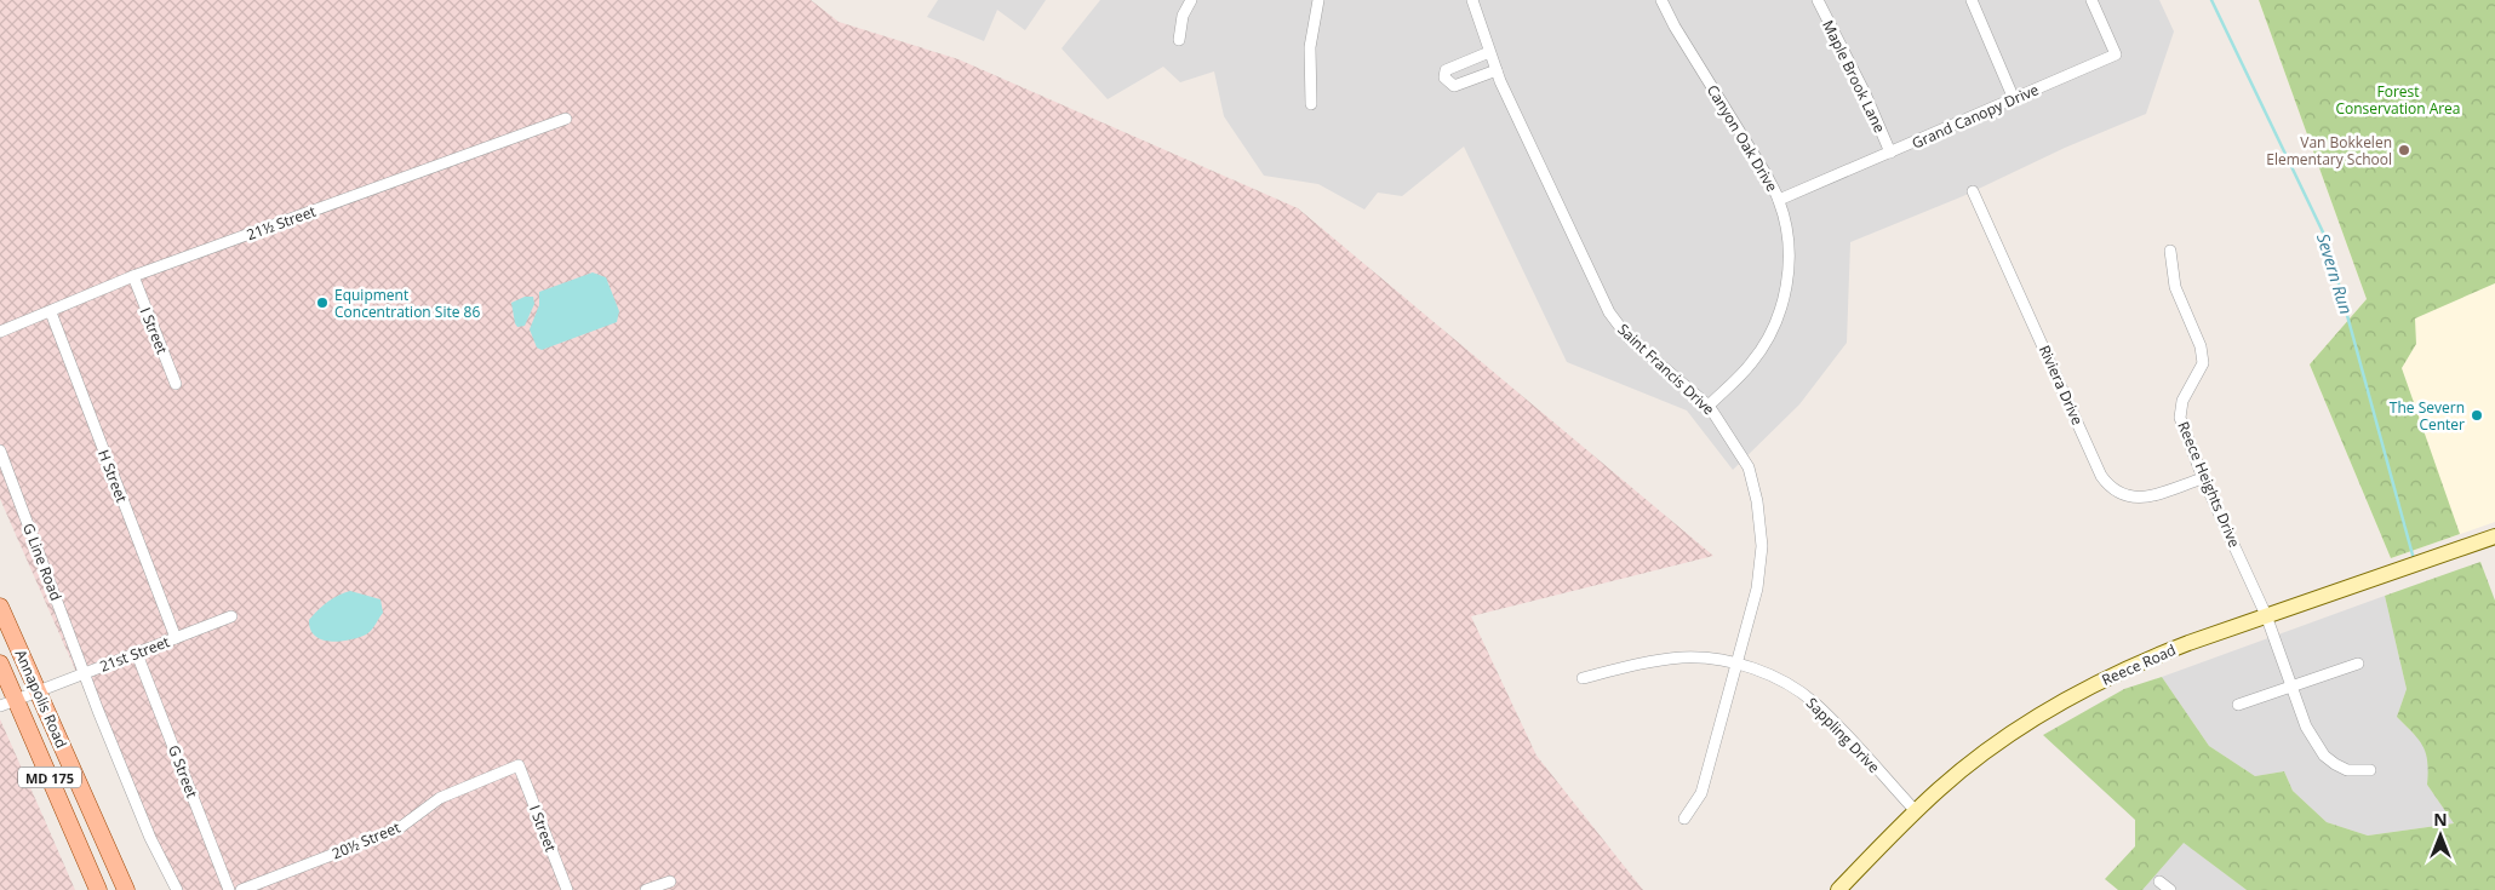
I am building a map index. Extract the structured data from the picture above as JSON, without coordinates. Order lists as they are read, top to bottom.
{
  "streets": {
    "main road": ["Reece Road", "Annapolis Road", "MD 175"],
    "street": [
      "Maple Brook Lane",
      "Grand Canopy Drive",
      "Canyon Oak Drive",
      "21½ Street",
      "I Street",
      "Saint Francis Drive",
      "Riviera Drive",
      "H Street",
      "Reece Heights Drive",
      "G Line Road",
      "21st Street",
      "Sappling Drive",
      "G Street",
      "20½ Street"
    ]
  },
  "crossings": [
    ["Maple Brook Lane", "Grand Canopy Drive"],
    ["Grand Canopy Drive", "Canyon Oak Drive"],
    ["Canyon Oak Drive", "Saint Francis Drive"],
    ["21½ Street", "I Street"],
    ["21½ Street", "H Street"],
    ["I Street", "20½ Street"],
    ["Saint Francis Drive", "Sappling Drive"],
    ["Riviera Drive", "Reece Heights Drive"],
    ["H Street", "21st Street"],
    ["Reece Heights Drive", "Reece Road"],
    ["G Line Road", "21st Street"],
    ["21st Street", "Annapolis Road"],
    ["21st Street", "G Street"],
    ["Reece Road", "Sappling Drive"]
  ],
  "water": ["Severn Run"],
  "parks": ["Forest Conservation Area"],
  "places": ["Van Bokkelen Elementary School", "Equipment Concentration Site 86", "The Severn Center"],
  "north": "top"
}
